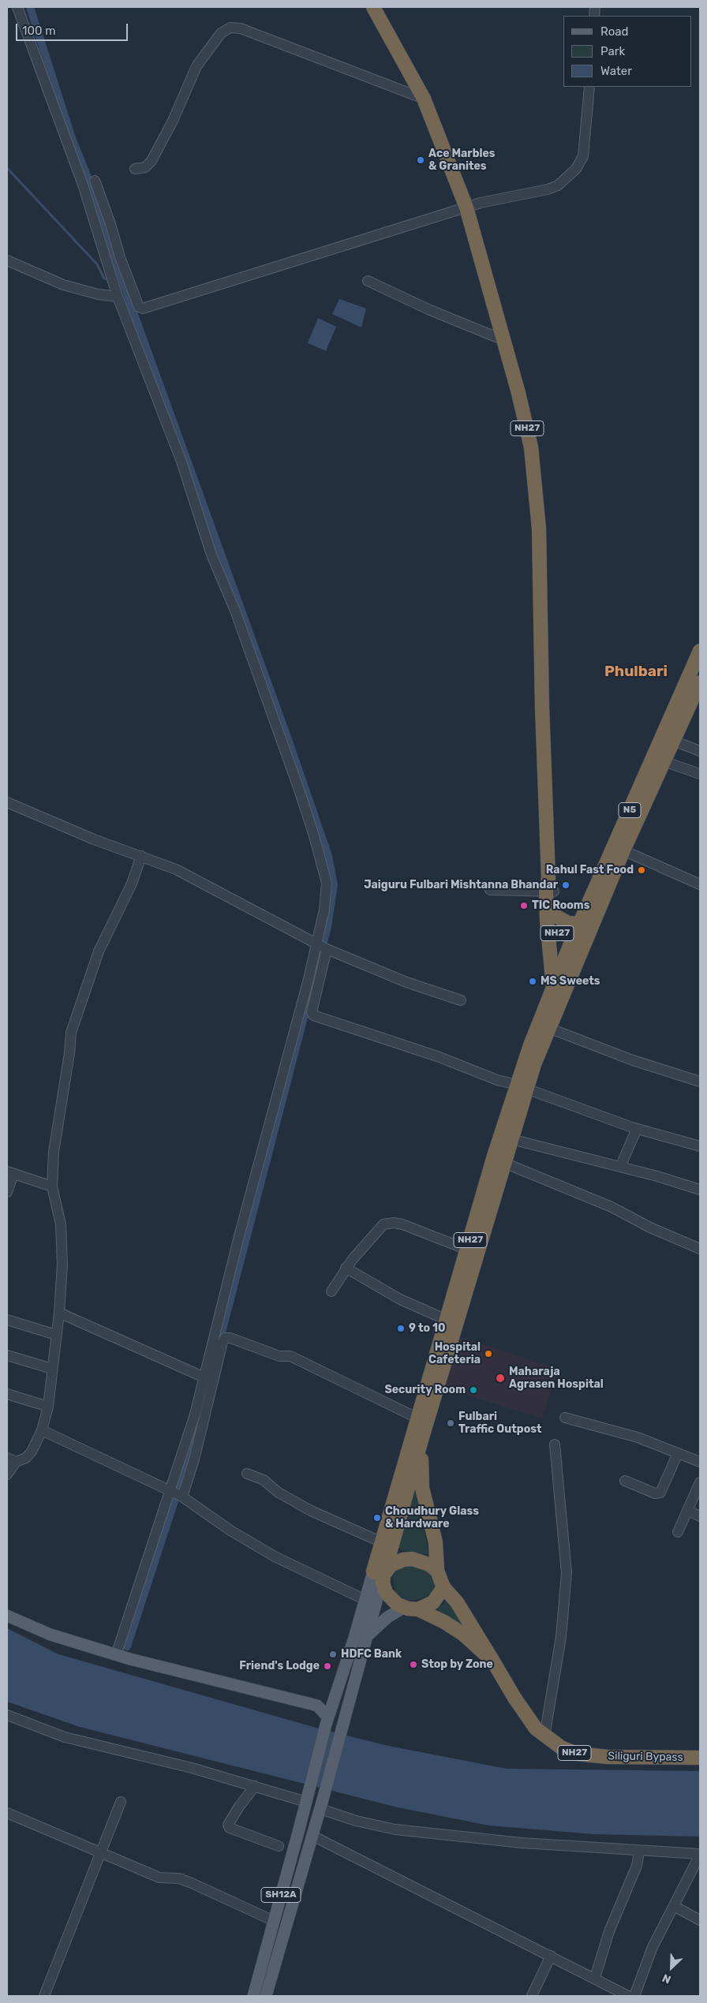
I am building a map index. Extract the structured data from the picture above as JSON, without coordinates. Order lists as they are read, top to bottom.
{
  "streets": {
    "highway": ["NH27", "N5", "Siliguri Bypass"],
    "main road": ["SH12A"]
  },
  "crossings": [
    ["NH27", "N5"],
    ["NH27", "Siliguri Bypass"],
    ["NH27", "SH12A"]
  ],
  "districts": ["Phulbari"],
  "places": [
    "Ace Marbles & Granites",
    "Rahul Fast Food",
    "Jaiguru Fulbari Mishtanna Bhandar",
    "TIC Rooms",
    "MS Sweets",
    "9 to 10",
    "Hospital Cafeteria",
    "Maharaja Agrasen Hospital",
    "Security Room",
    "Fulbari Traffic Outpost",
    "Choudhury Glass & Hardware",
    "HDFC Bank",
    "Stop by Zone",
    "Friend's Lodge"
  ],
  "legend": ["Road", "Park", "Water"],
  "scale_bar": "100 m",
  "north": "bottom left"
}
